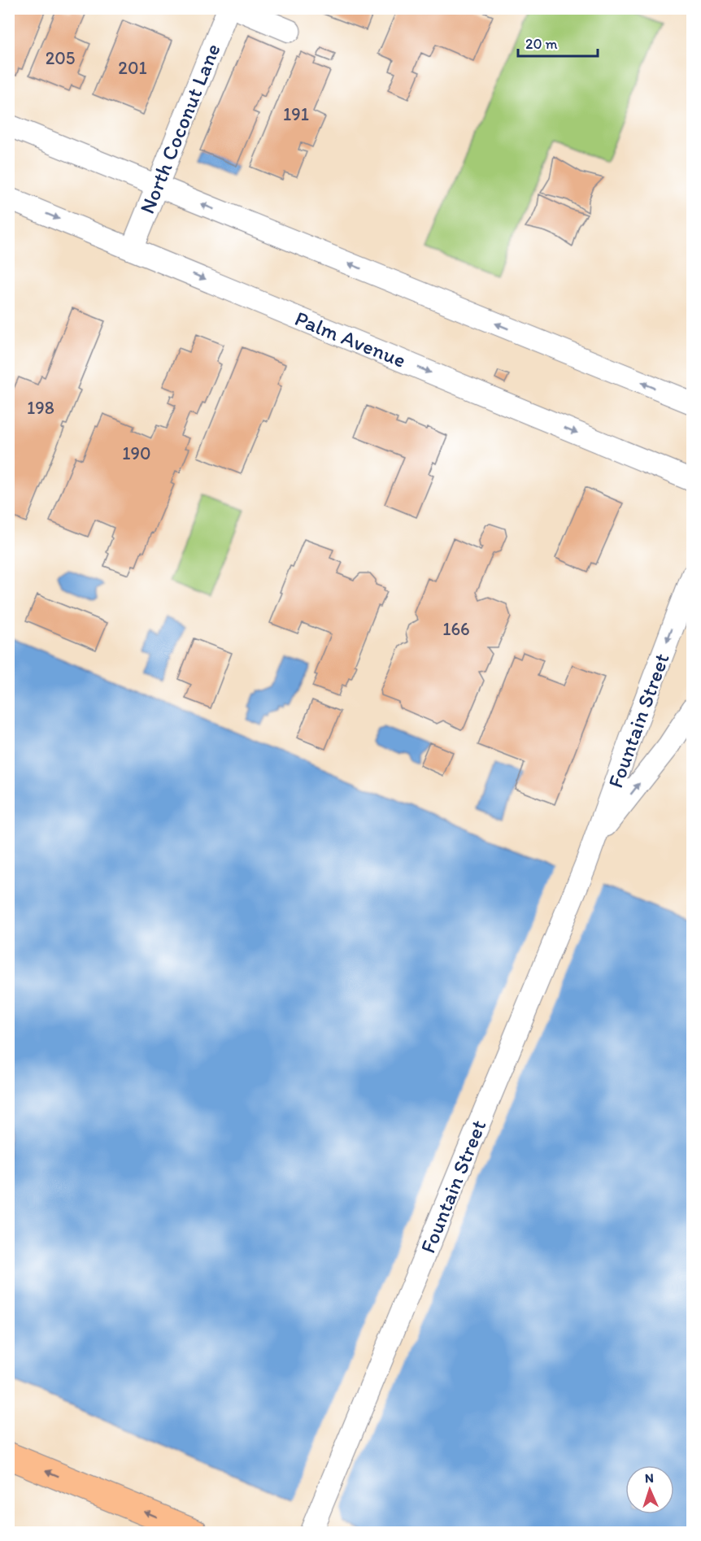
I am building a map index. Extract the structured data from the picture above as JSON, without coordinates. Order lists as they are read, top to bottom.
{
  "streets": {
    "street": ["North Coconut Lane", "Palm Avenue", "Fountain Street"]
  },
  "crossings": [
    ["North Coconut Lane", "Palm Avenue"]
  ],
  "house_numbers": [
    "205",
    "201",
    "191",
    "198",
    "190",
    "166"
  ],
  "scale_bar": "20 m",
  "north": "top"
}
